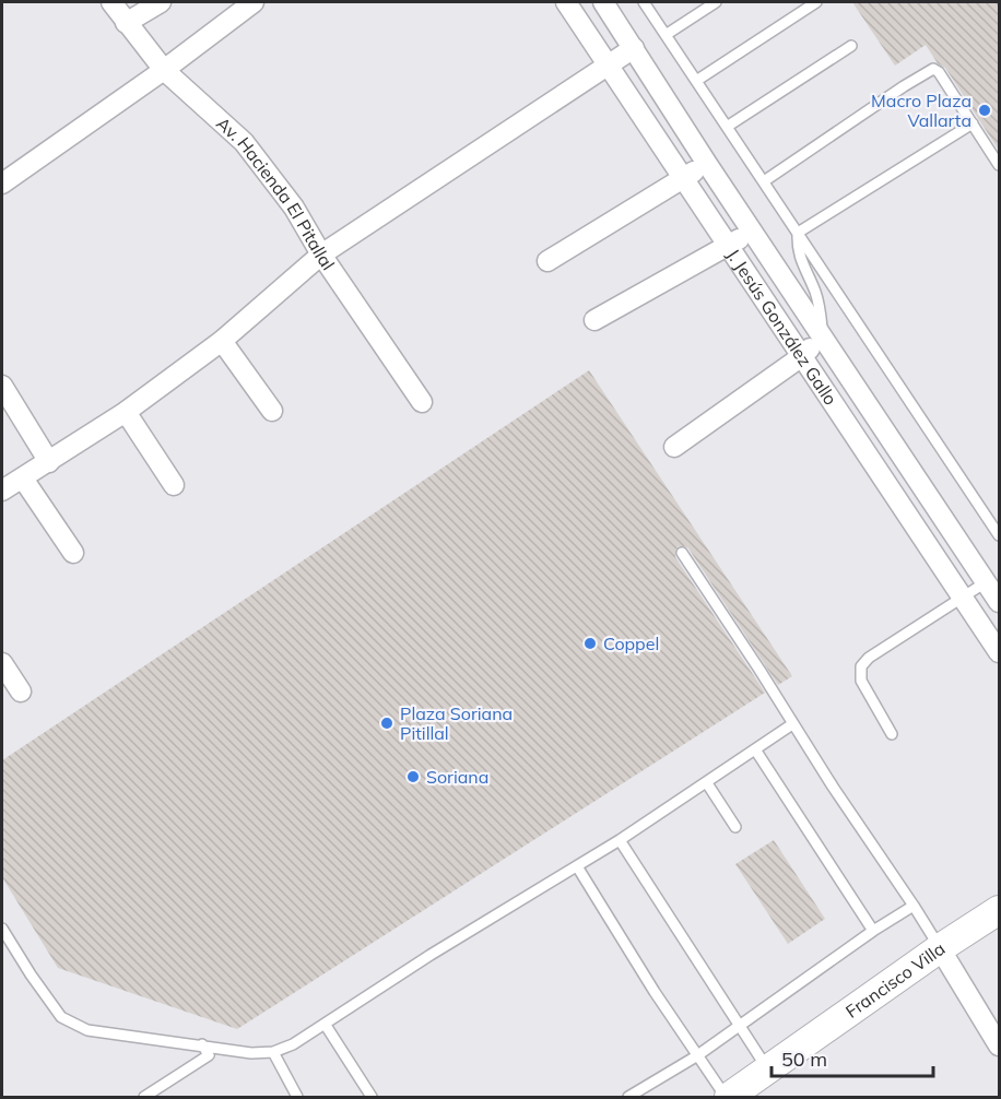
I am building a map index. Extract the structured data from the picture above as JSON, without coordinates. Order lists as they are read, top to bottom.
{
  "streets": {
    "street": ["Av. Hacienda El Pitallal", "J. Jesús González Gallo", "Francisco Villa"]
  },
  "places": [
    "Macro Plaza Vallarta",
    "Coppel",
    "Plaza Soriana Pitillal",
    "Soriana"
  ],
  "scale_bar": "50 m"
}
